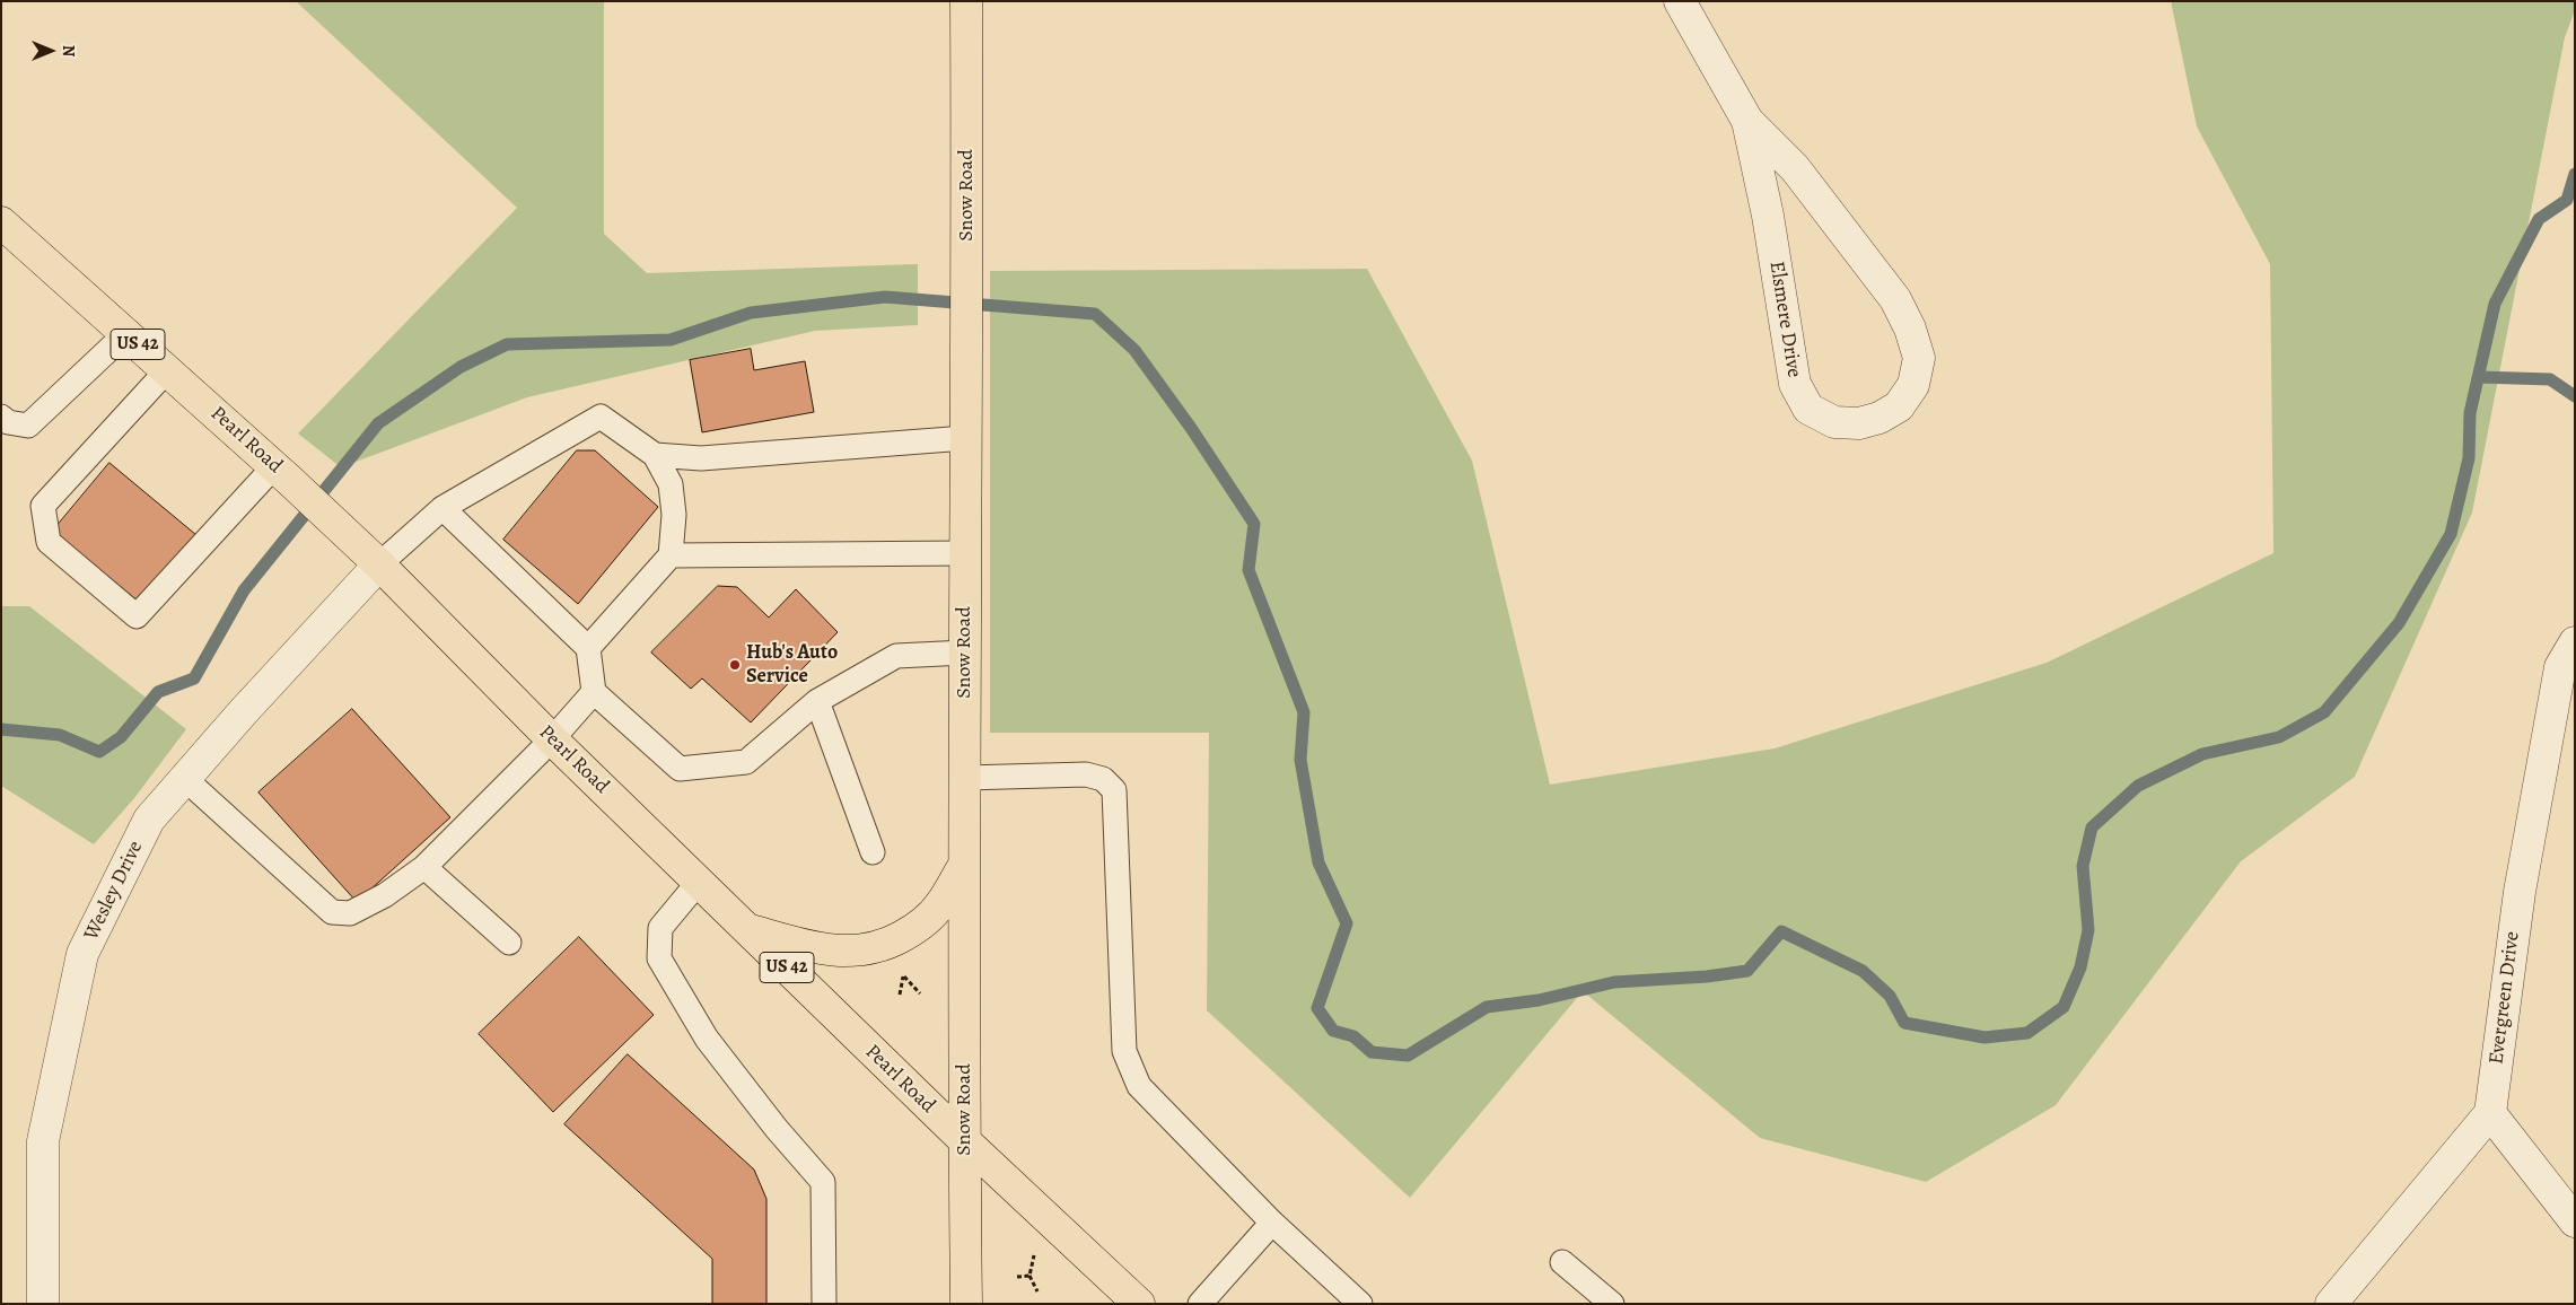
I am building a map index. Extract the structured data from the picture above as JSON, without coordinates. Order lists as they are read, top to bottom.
{
  "streets": {
    "main road": ["Snow Road", "US 42", "Pearl Road"],
    "street": ["Elsmere Drive", "Wesley Drive", "Evergreen Drive"]
  },
  "crossings": [
    ["Snow Road", "Pearl Road"],
    ["Pearl Road", "Wesley Drive"]
  ],
  "places": ["Hub's Auto Service"],
  "north": "right"
}
